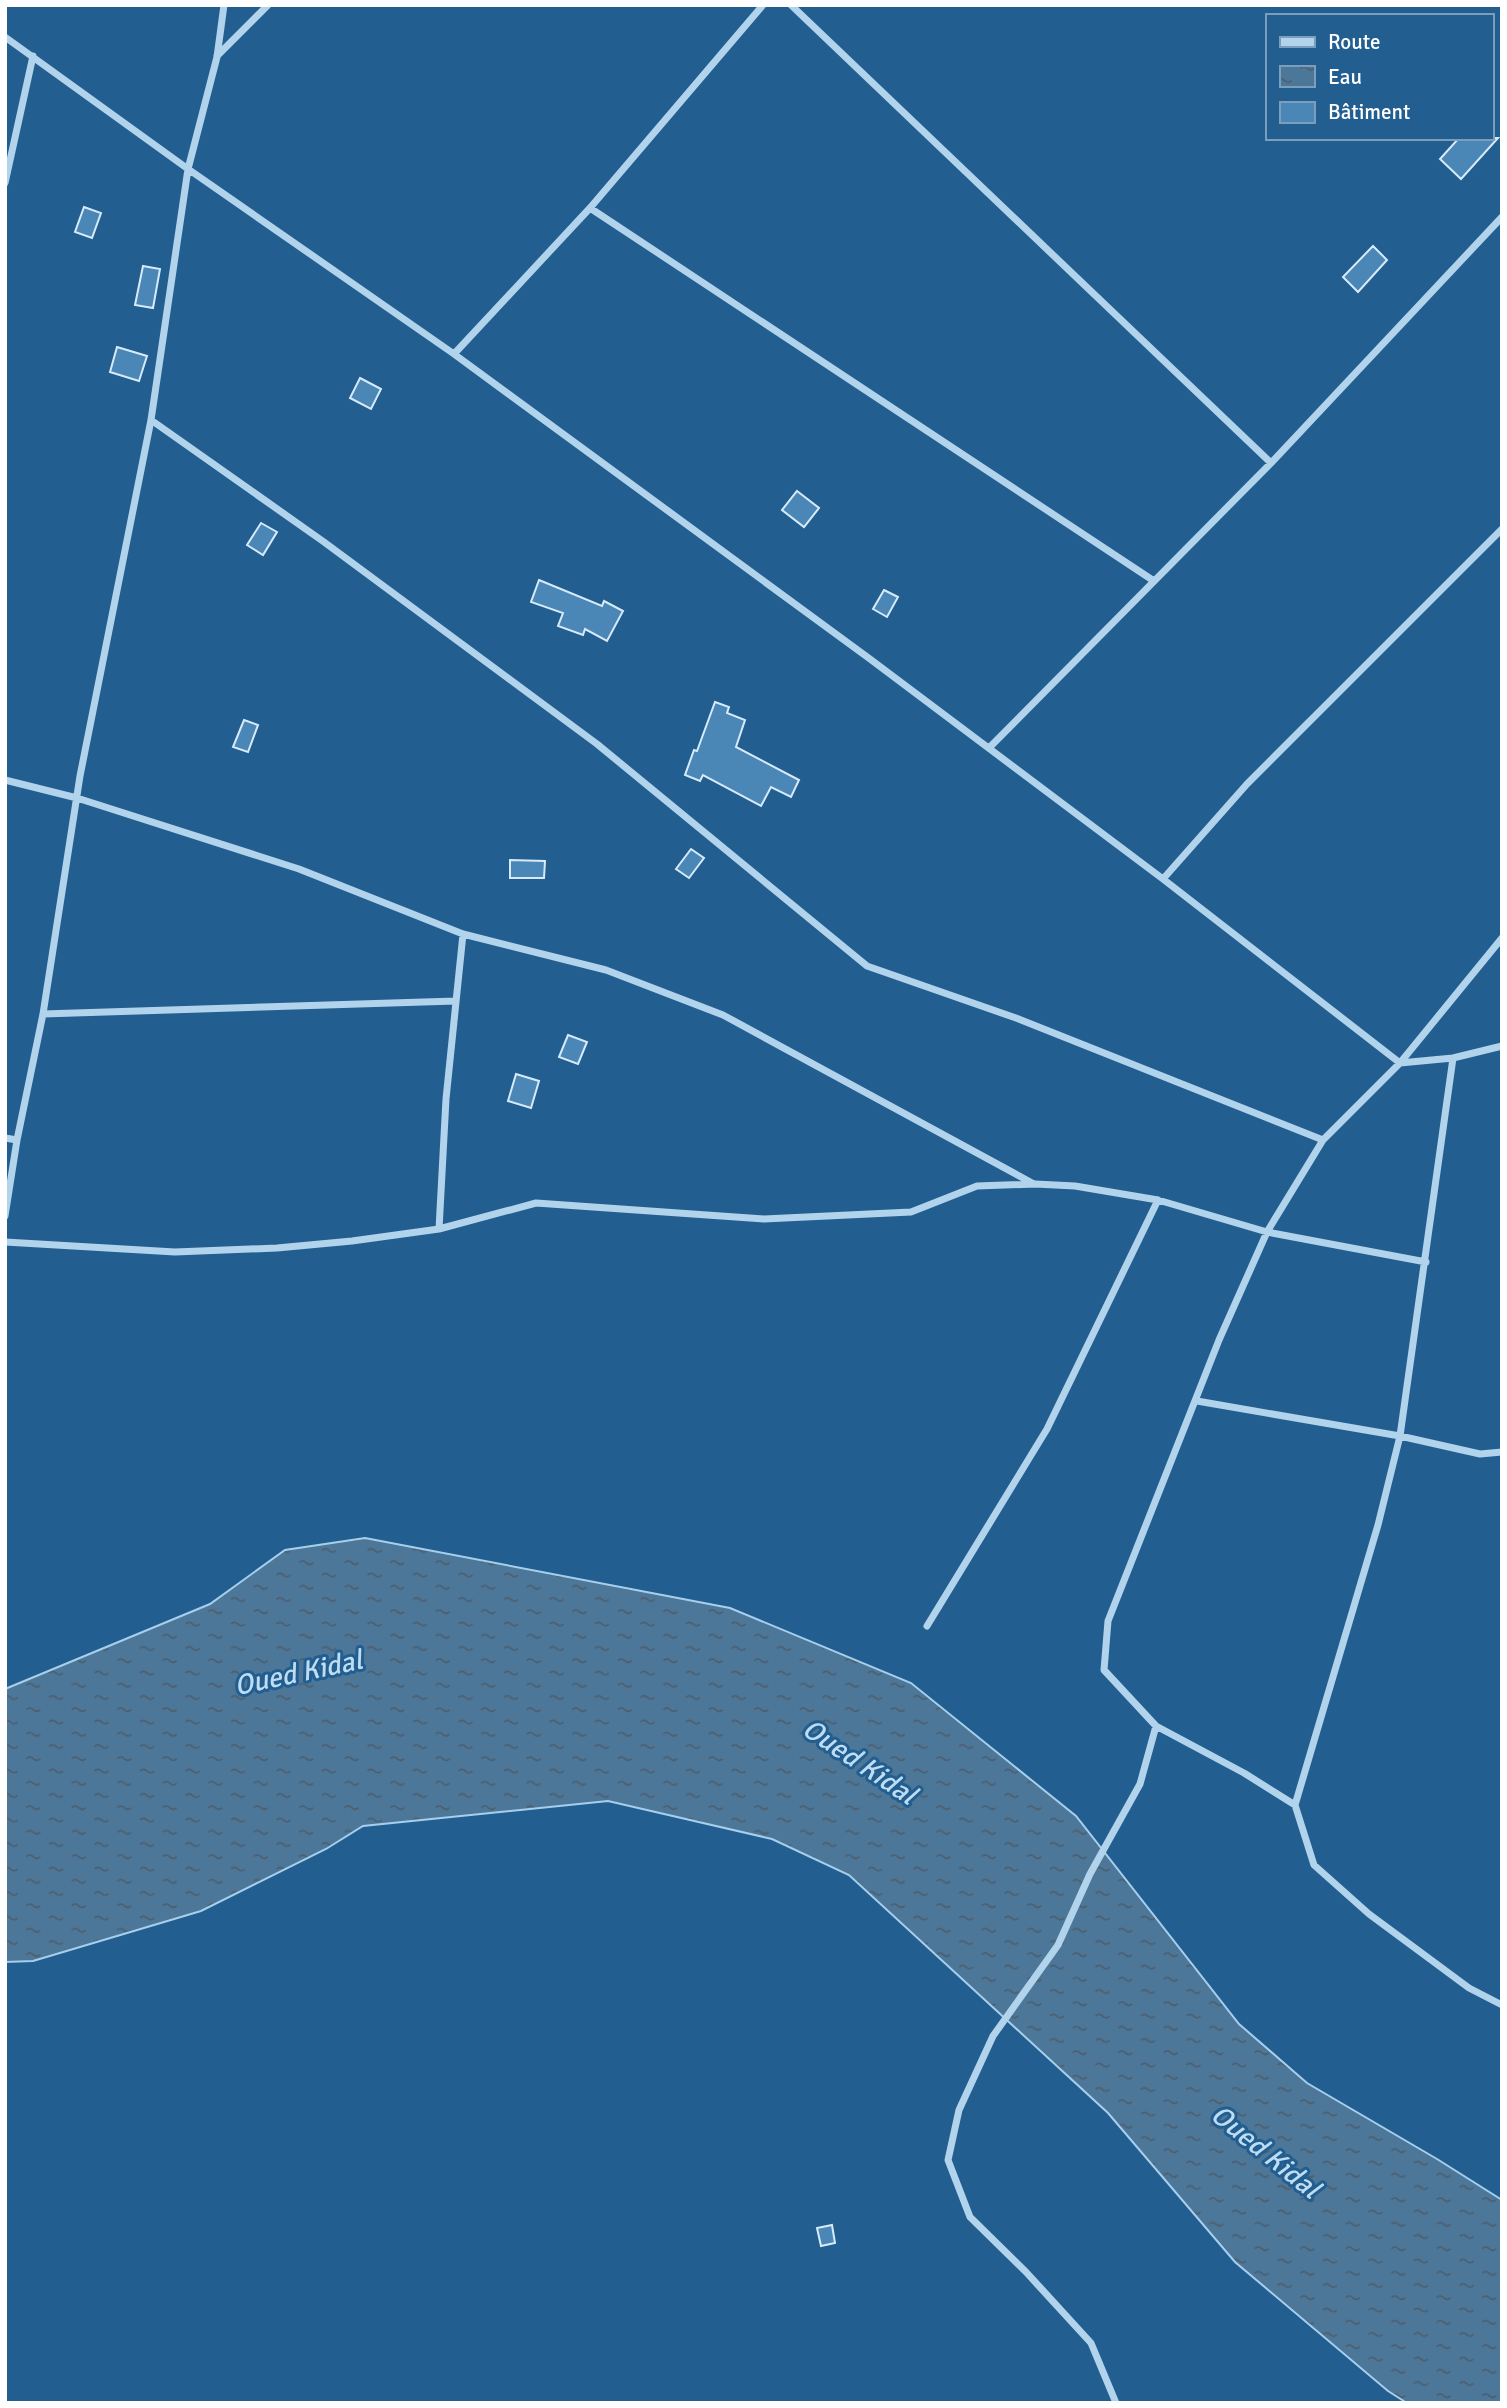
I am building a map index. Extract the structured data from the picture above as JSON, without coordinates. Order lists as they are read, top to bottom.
{
  "water": ["Oued Kidal"],
  "legend": ["Route", "Eau", "Bâtiment"]
}
